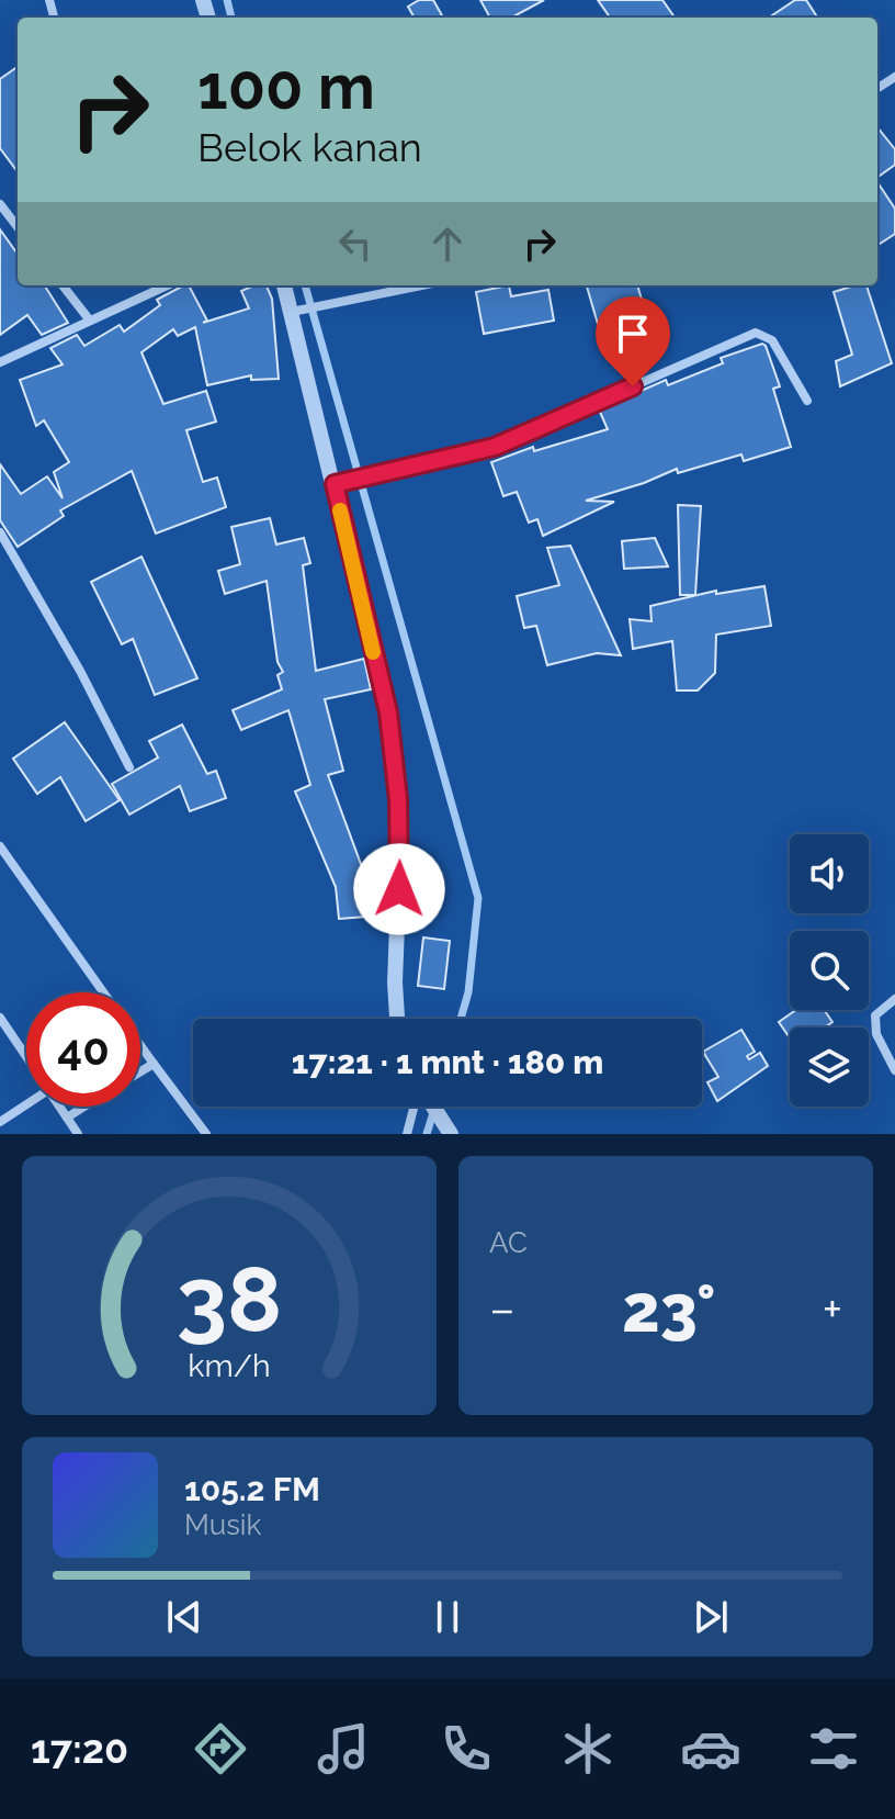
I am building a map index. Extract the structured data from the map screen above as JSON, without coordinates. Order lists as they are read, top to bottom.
{
  "page": {
    "turn": ["100 m", "Belok kanan"],
    "limit": "40",
    "trip": "17:21 · 1 mnt · 180 m",
    "tile": "AC",
    "heat": ["−", "23°", "+"],
    "song": ["105.2 FM", "Musik"],
    "tabs": "17:20",
    "gauge": ["38", "km/h"]
  }
}
